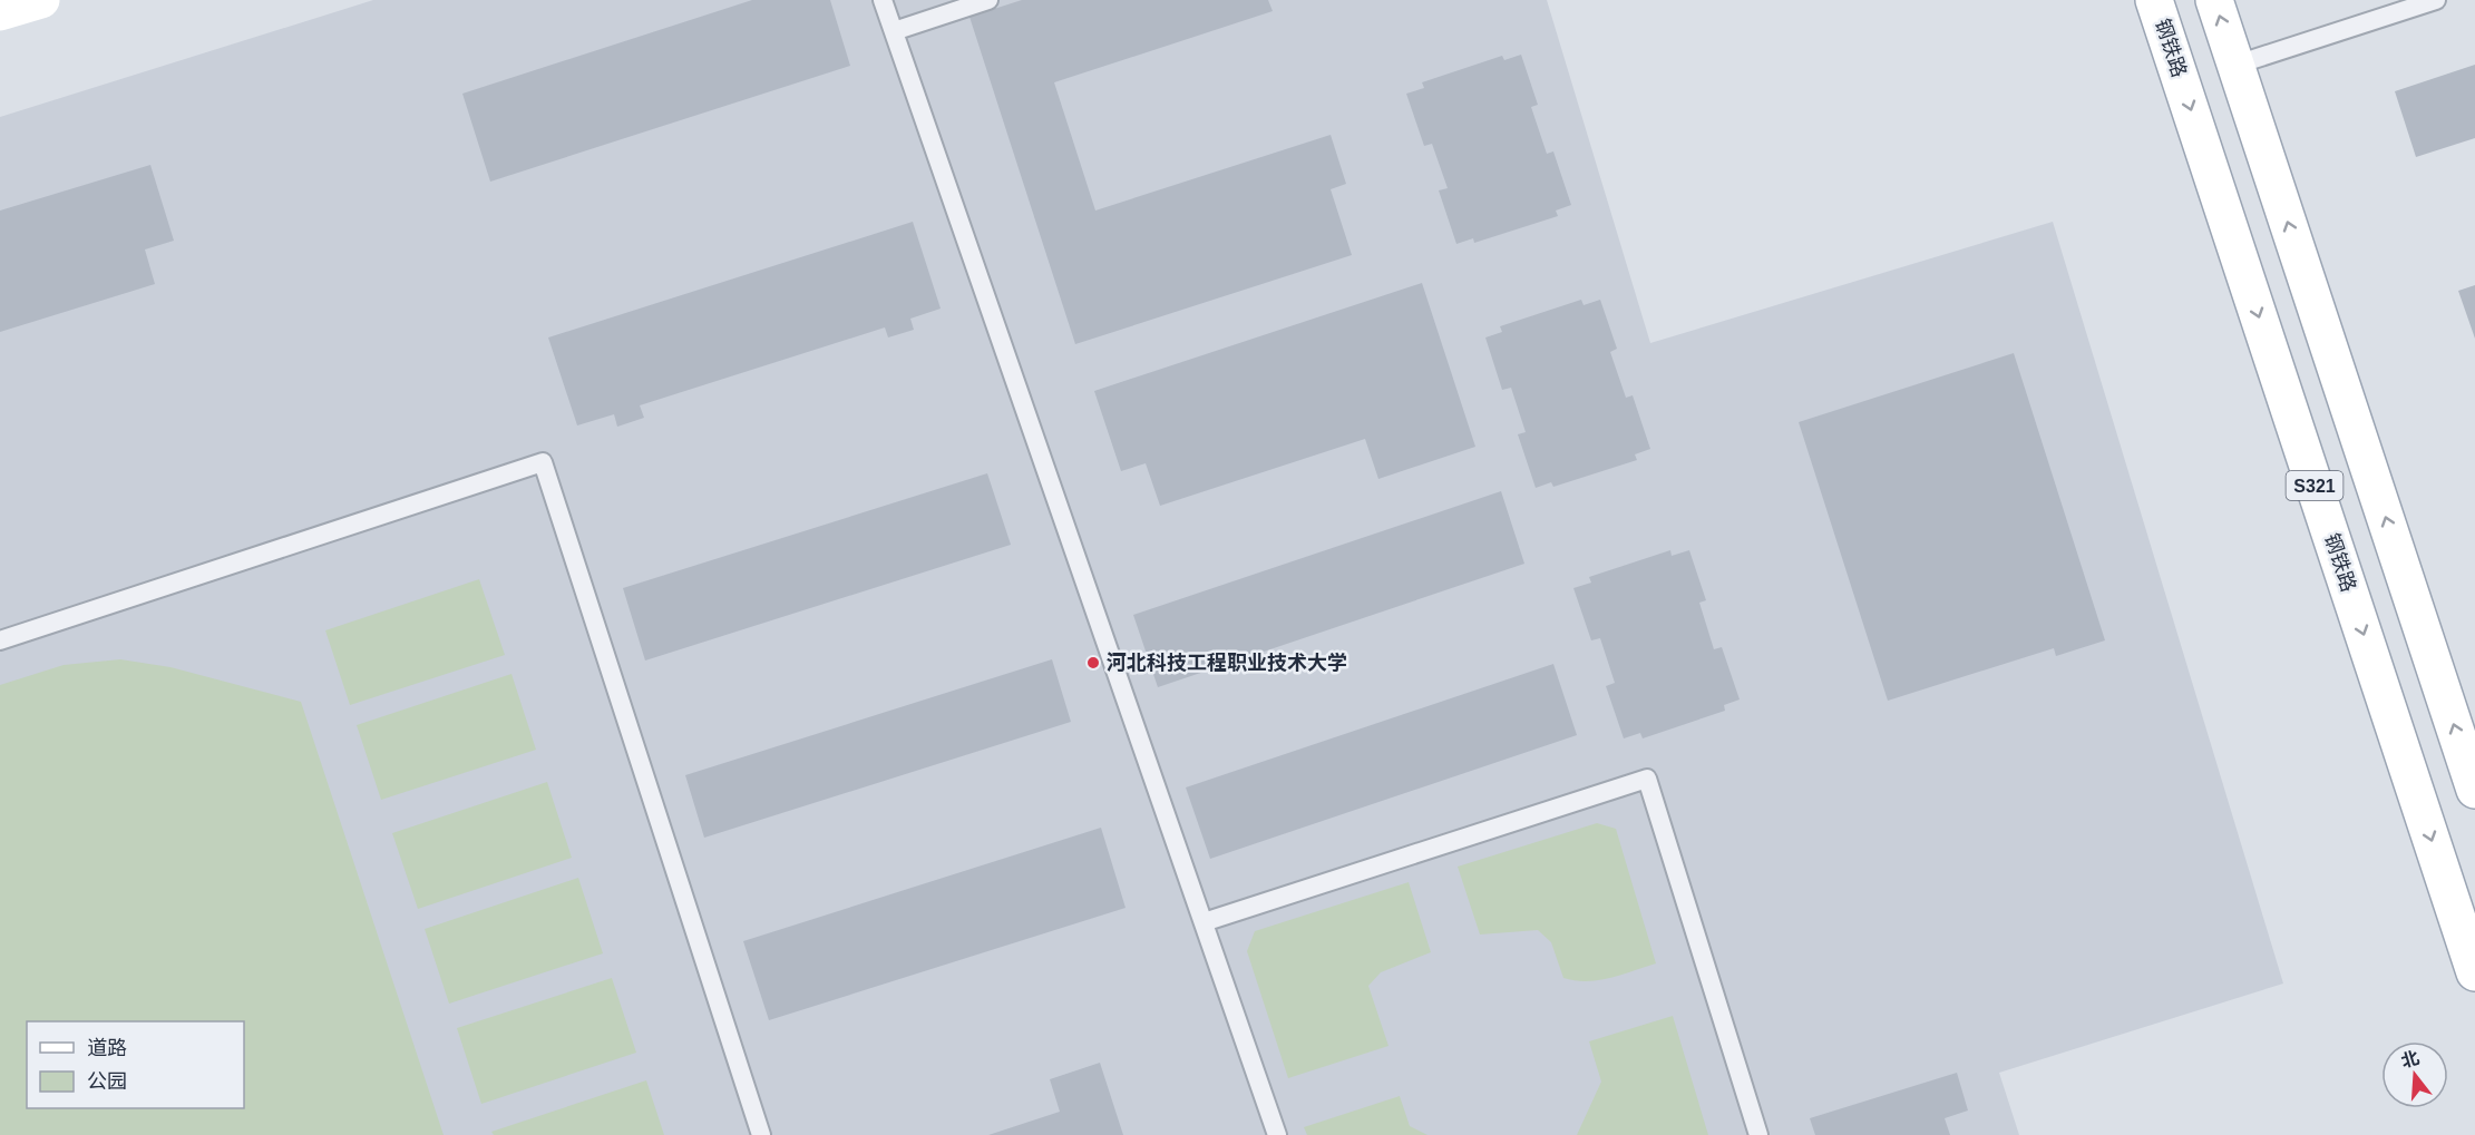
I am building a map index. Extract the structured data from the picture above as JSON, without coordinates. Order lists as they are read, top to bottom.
{
  "streets": {
    "main road": ["钢铁路", "S321"]
  },
  "places": ["河北科技工程职业技术大学"],
  "legend": ["道路", "公园"],
  "north": "top"
}
